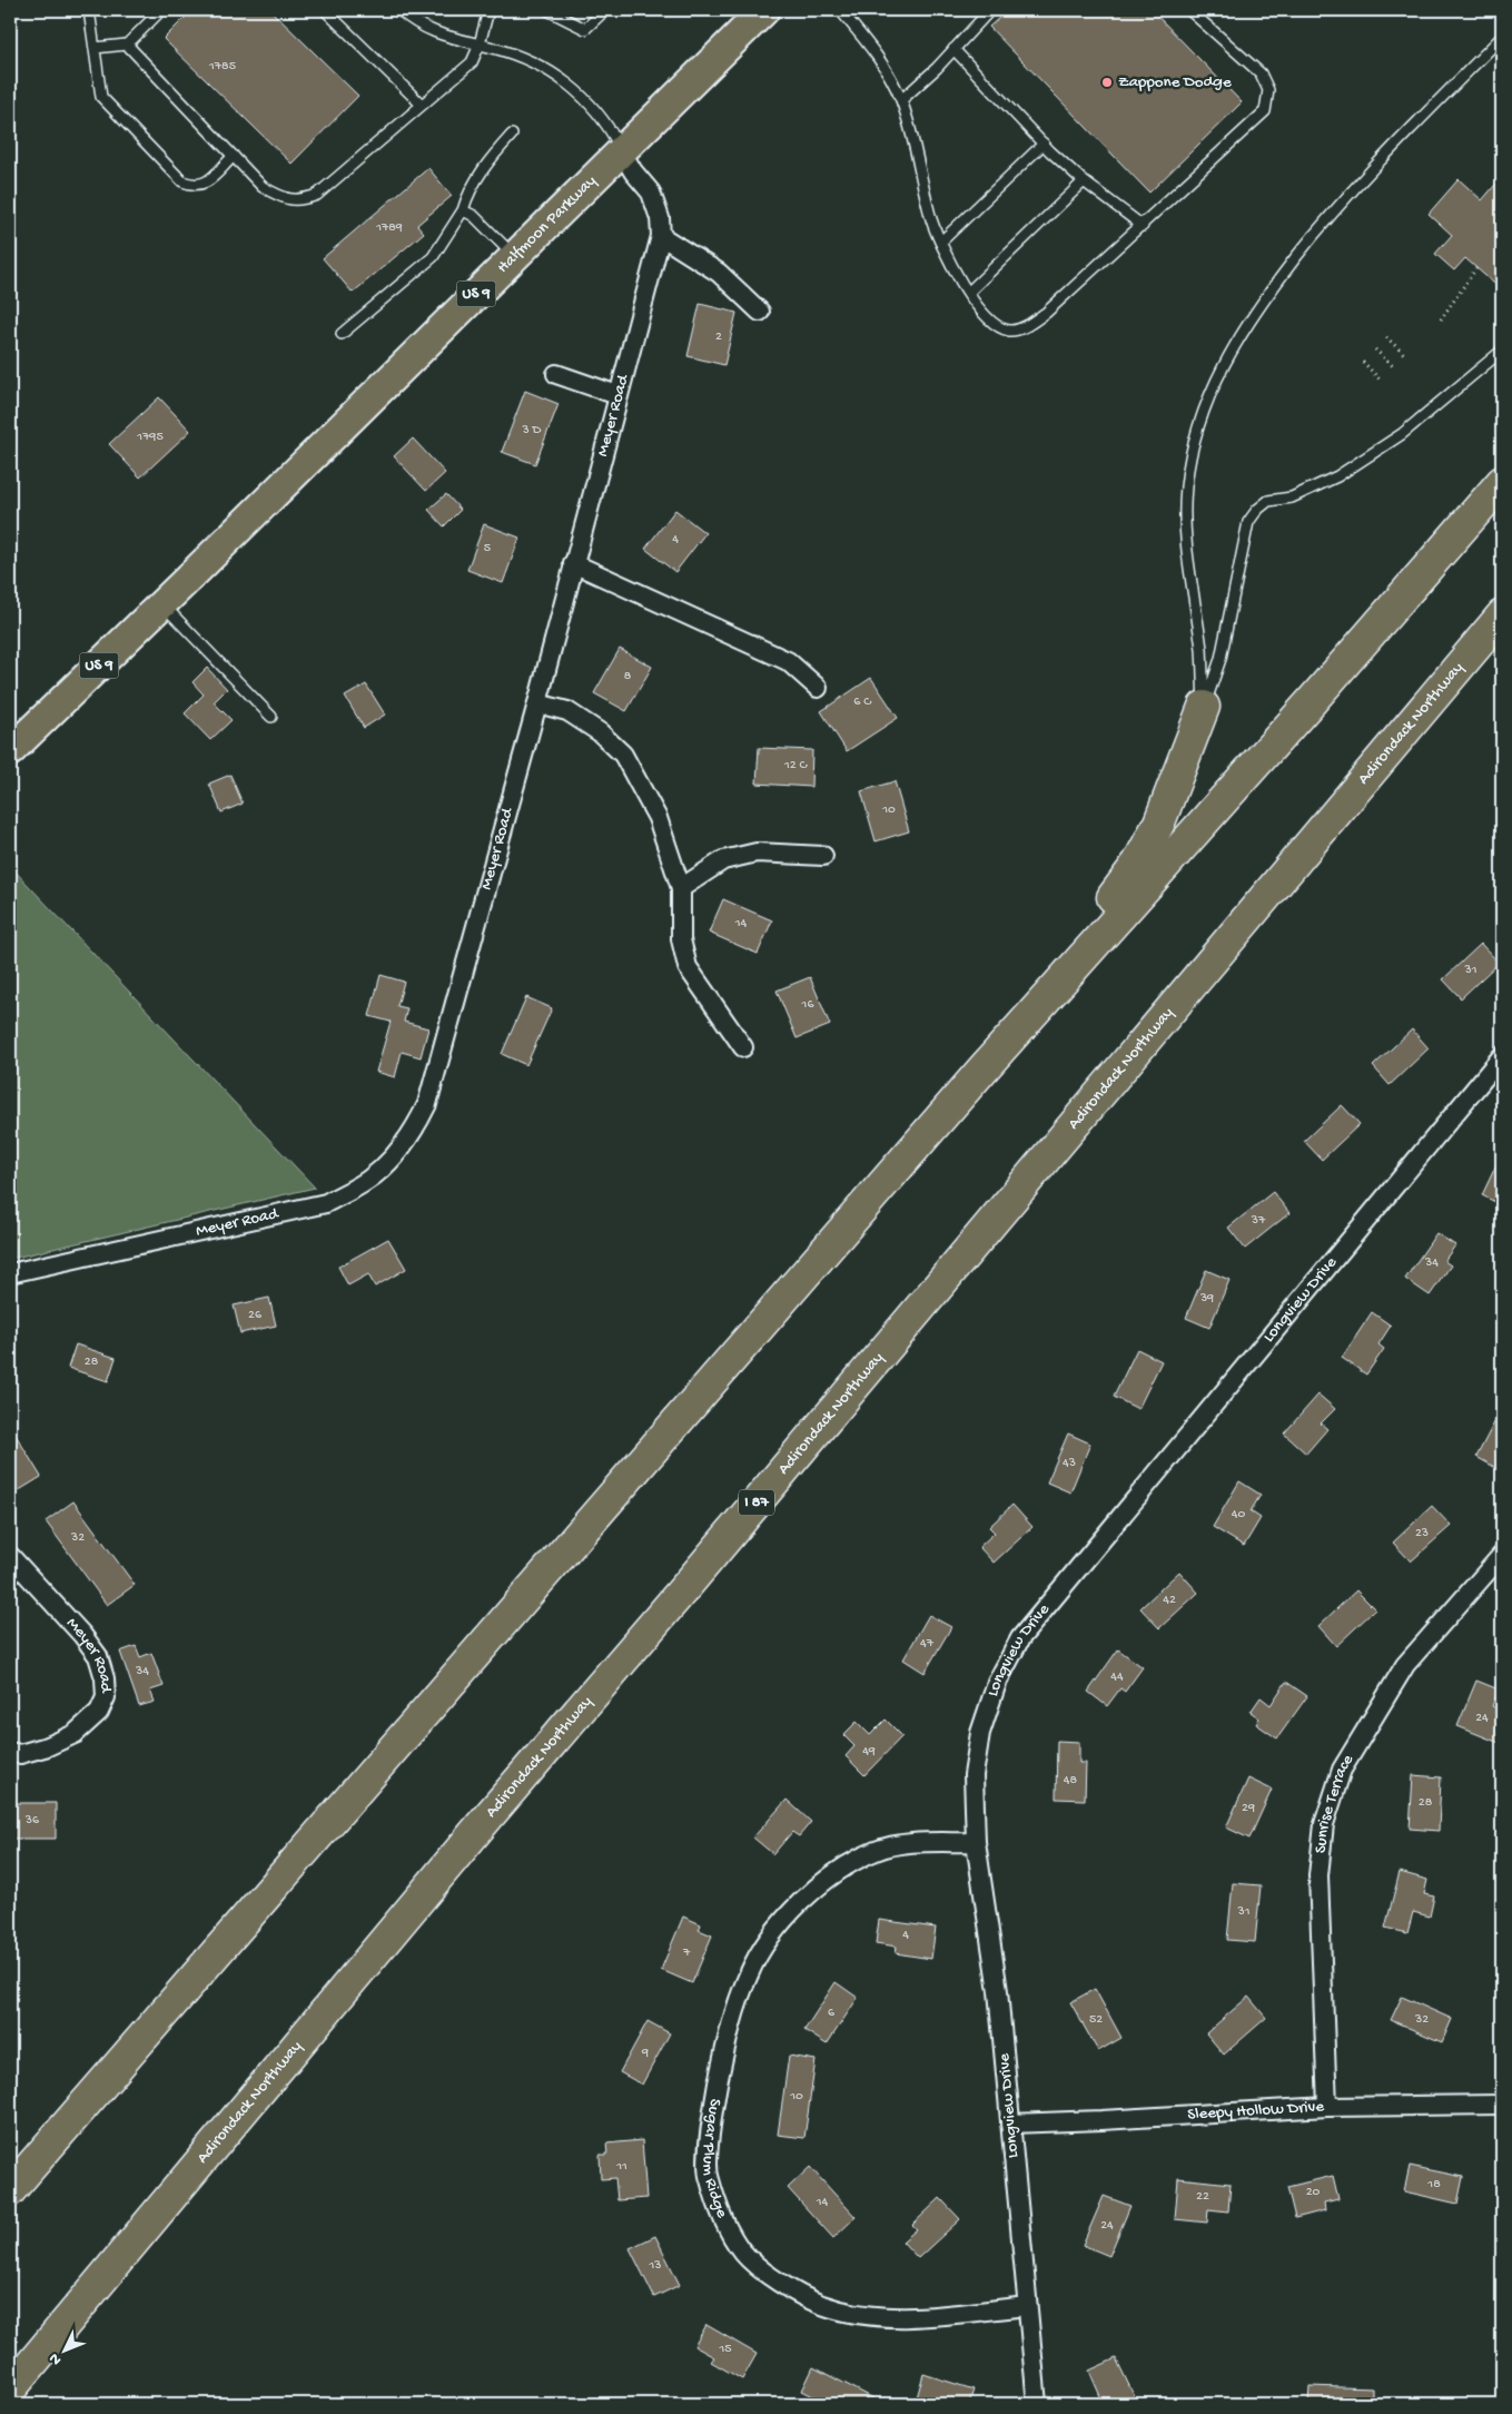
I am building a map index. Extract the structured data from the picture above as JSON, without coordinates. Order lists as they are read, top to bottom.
{
  "streets": {
    "highway": ["Adirondack Northway", "I 87"],
    "main road": ["Halfmoon Parkway", "US 9"],
    "street": [
      "Meyer Road",
      "Longview Drive",
      "Sunrise Terrace",
      "Sleepy Hollow Drive",
      "Sugar Plum Ridge"
    ]
  },
  "crossings": [
    ["Halfmoon Parkway", "US 9"],
    ["Halfmoon Parkway", "Meyer Road"],
    ["Longview Drive", "Sleepy Hollow Drive"],
    ["Longview Drive", "Sugar Plum Ridge"],
    ["Sunrise Terrace", "Sleepy Hollow Drive"]
  ],
  "places": ["Zappone Dodge"],
  "house_numbers": [
    "1785",
    "1789",
    "2",
    "3 D",
    "1795",
    "4",
    "5",
    "8",
    "6 C",
    "12 C",
    "10",
    "14",
    "31",
    "16",
    "37",
    "34",
    "39",
    "26",
    "28",
    "43",
    "40",
    "23",
    "32",
    "42",
    "47",
    "34",
    "44",
    "24",
    "49",
    "48",
    "28",
    "29",
    "36",
    "31",
    "4",
    "7",
    "6",
    "52",
    "32",
    "9",
    "10",
    "11",
    "18",
    "20",
    "22",
    "14",
    "24",
    "13",
    "15"
  ],
  "north": "bottom left"
}
